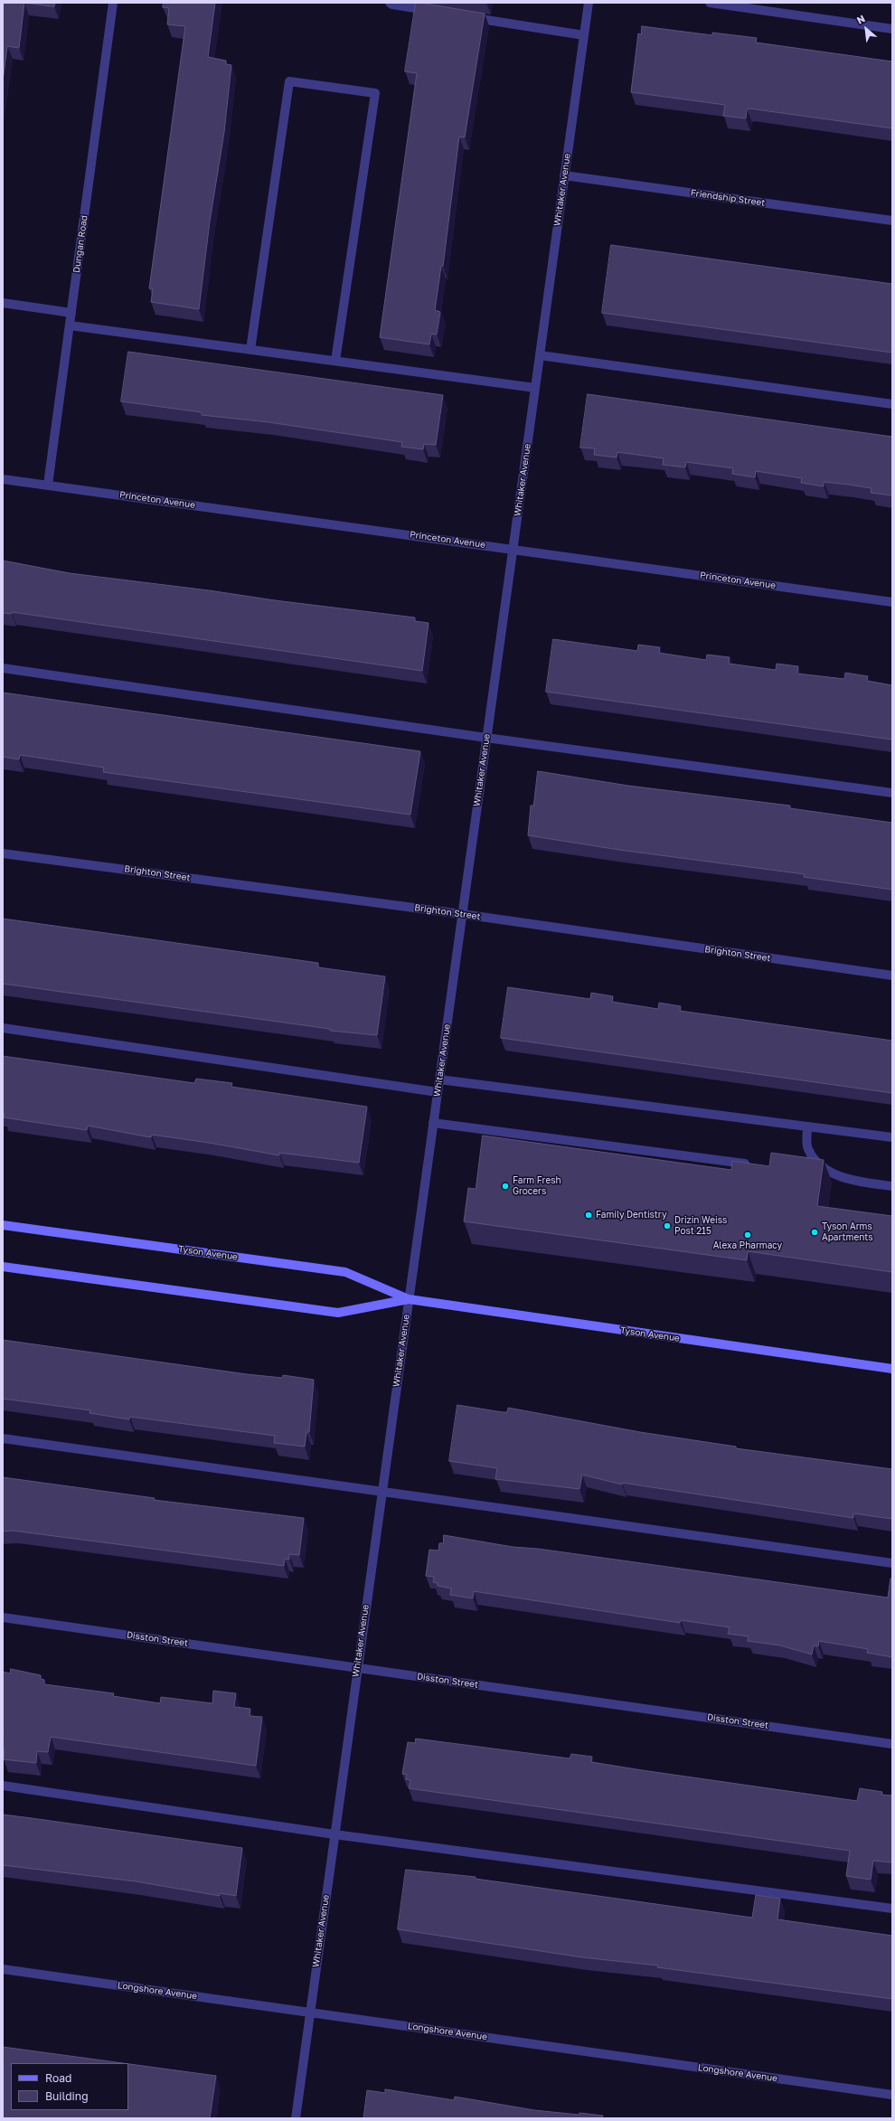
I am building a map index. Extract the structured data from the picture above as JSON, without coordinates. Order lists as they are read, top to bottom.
{
  "streets": {
    "street": [
      "Whitaker Avenue",
      "Friendship Street",
      "Dungan Road",
      "Princeton Avenue",
      "Brighton Street",
      "Tyson Avenue",
      "Disston Street",
      "Longshore Avenue"
    ]
  },
  "crossings": [
    ["Whitaker Avenue", "Friendship Street"],
    ["Whitaker Avenue", "Princeton Avenue"],
    ["Whitaker Avenue", "Brighton Street"],
    ["Whitaker Avenue", "Tyson Avenue"],
    ["Whitaker Avenue", "Disston Street"],
    ["Whitaker Avenue", "Longshore Avenue"],
    ["Dungan Road", "Princeton Avenue"]
  ],
  "places": [
    "Farm Fresh Grocers",
    "Family Dentistry",
    "Drizin Weiss Post 215",
    "Tyson Arms Apartments",
    "Alexa Pharmacy"
  ],
  "legend": ["Road", "Building"],
  "north": "top left"
}
